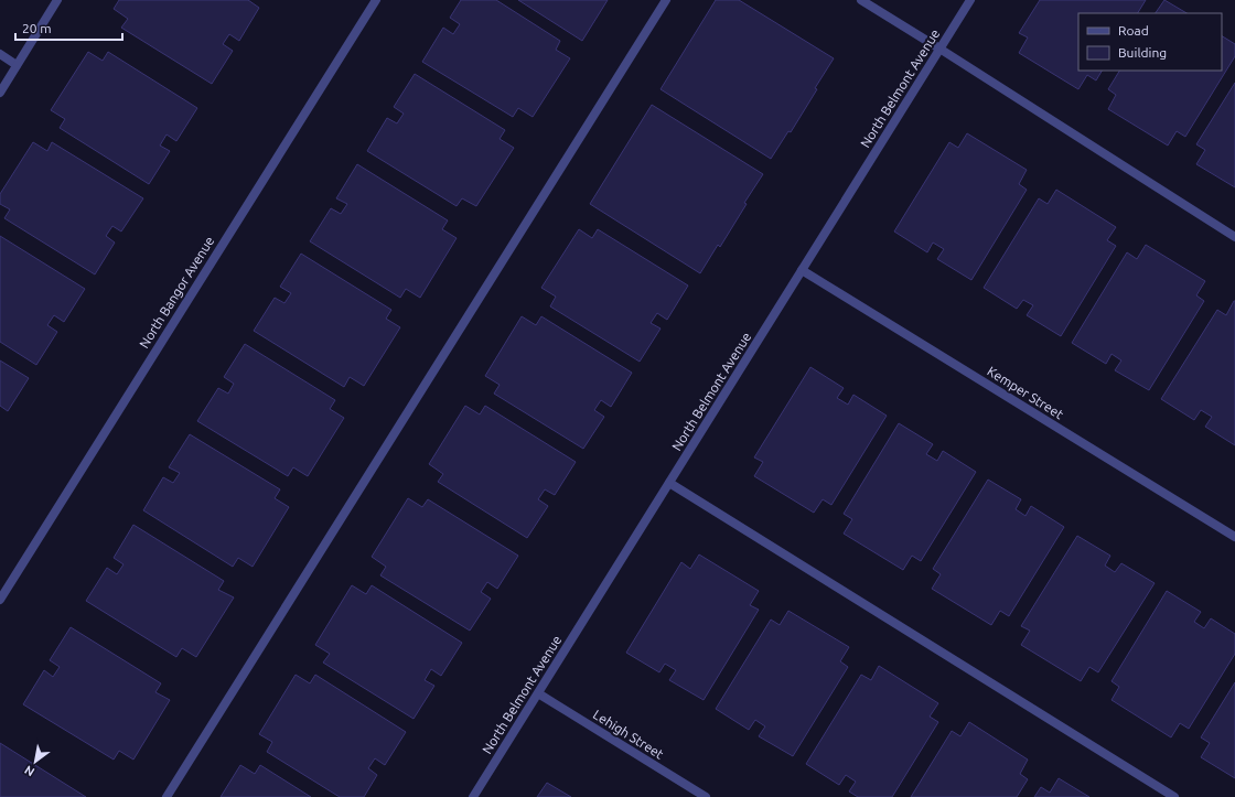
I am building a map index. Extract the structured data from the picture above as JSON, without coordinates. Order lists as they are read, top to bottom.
{
  "streets": {
    "street": [
      "North Belmont Avenue",
      "North Bangor Avenue",
      "Kemper Street",
      "Lehigh Street"
    ]
  },
  "crossings": [
    ["North Belmont Avenue", "Kemper Street"],
    ["North Belmont Avenue", "Lehigh Street"]
  ],
  "legend": ["Road", "Building"],
  "scale_bar": "20 m",
  "north": "bottom left"
}
